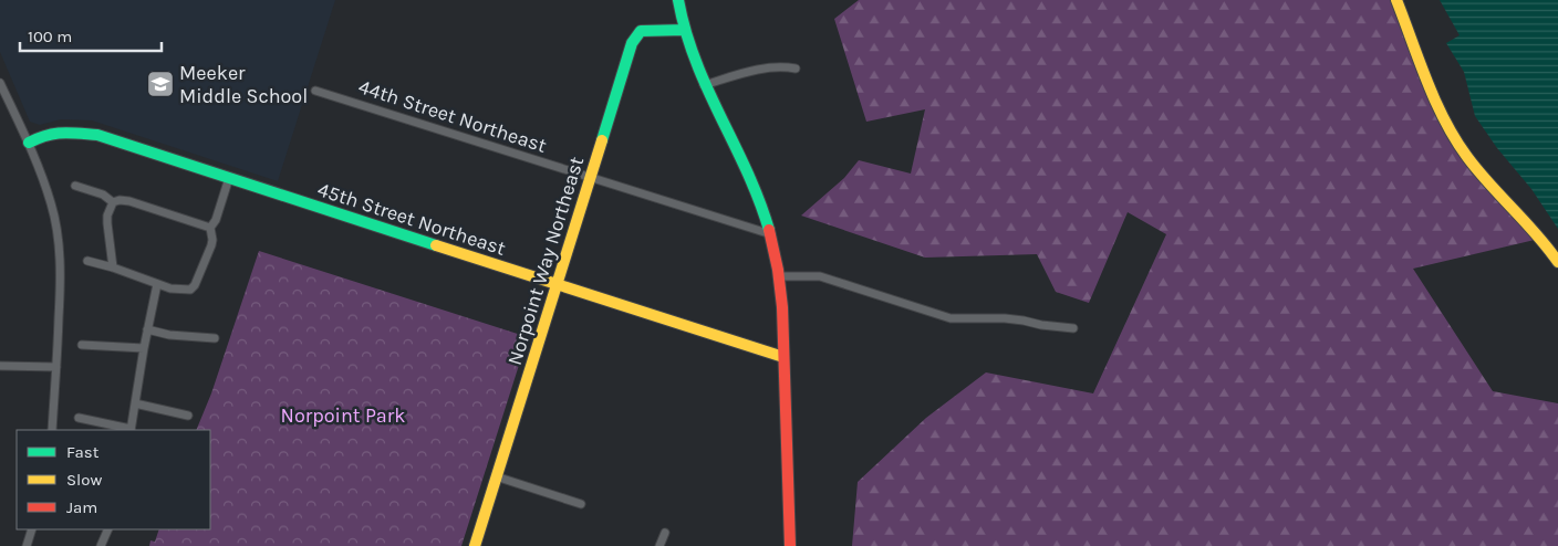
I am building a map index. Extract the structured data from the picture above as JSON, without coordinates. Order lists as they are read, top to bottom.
{
  "streets": {
    "street": ["44th Street Northeast", "45th Street Northeast", "Norpoint Way Northeast"]
  },
  "crossings": [
    ["44th Street Northeast", "Norpoint Way Northeast"],
    ["45th Street Northeast", "Norpoint Way Northeast"]
  ],
  "parks": ["Norpoint Park"],
  "places": {
    "school or university": ["Meeker Middle School"]
  },
  "legend": ["Fast", "Slow", "Jam"],
  "scale_bar": "100 m"
}
